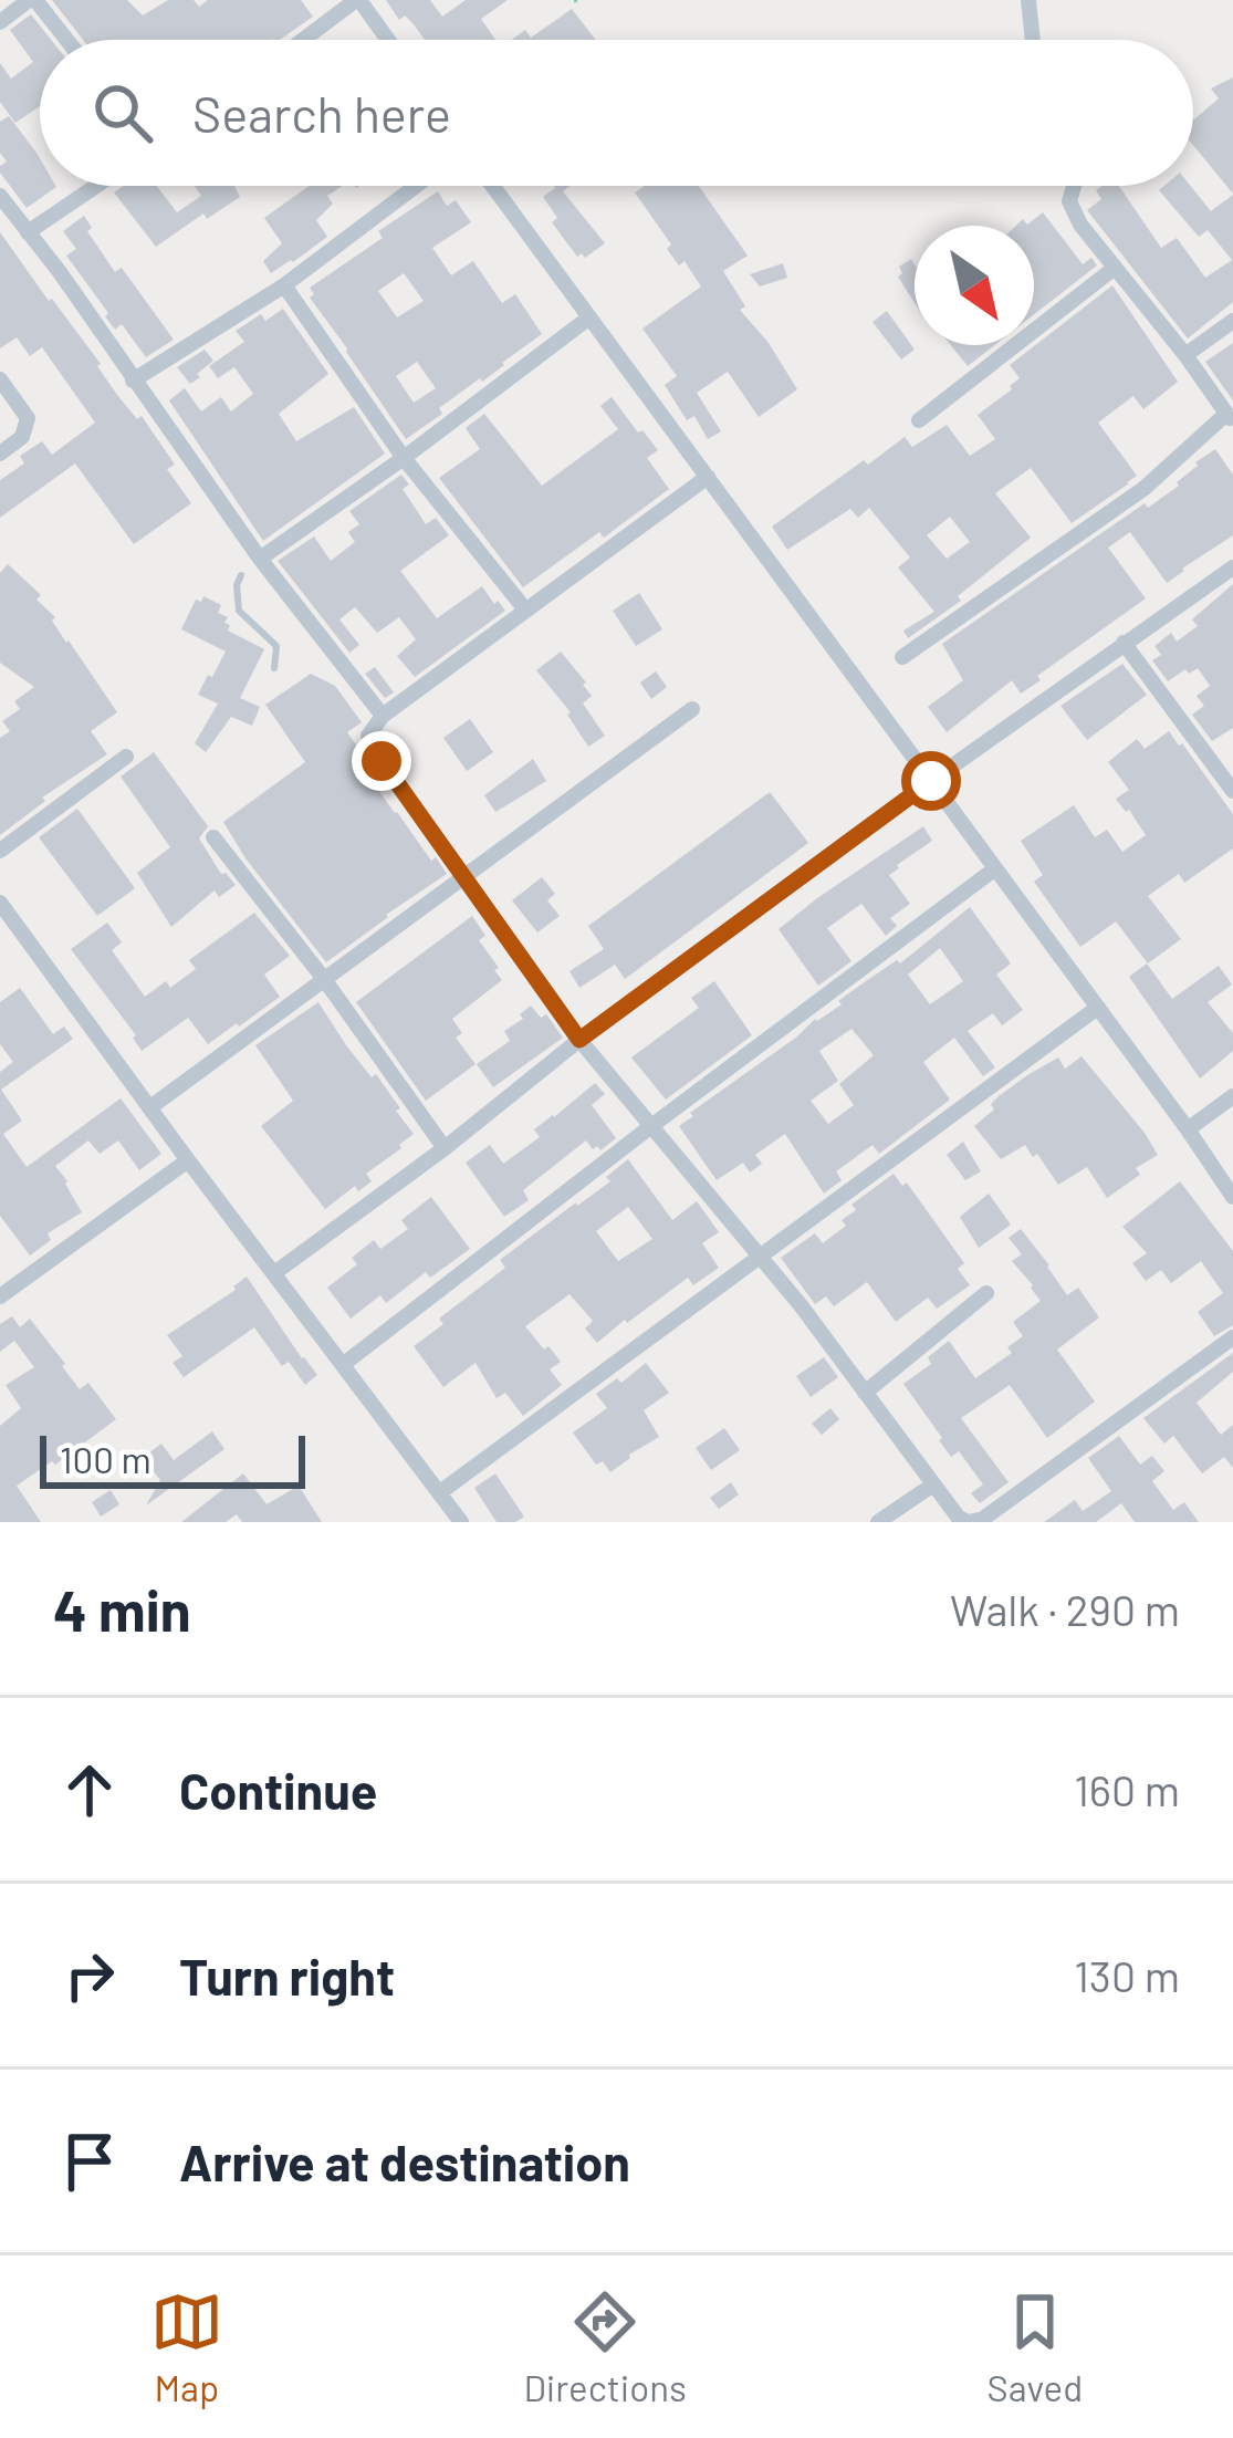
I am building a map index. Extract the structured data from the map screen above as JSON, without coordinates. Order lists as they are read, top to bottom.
{
  "scale_bar": "100 m",
  "north": "bottom right",
  "page": {
    "search": "Search here",
    "scale": "100 m",
    "heading": ["4 min", "Walk · 290 m"],
    "list": [
      ["Continue", "160 m"],
      ["Turn right", "130 m"],
      "Arrive at destination"
    ],
    "nav": ["Map", "Directions", "Saved"]
  }
}
